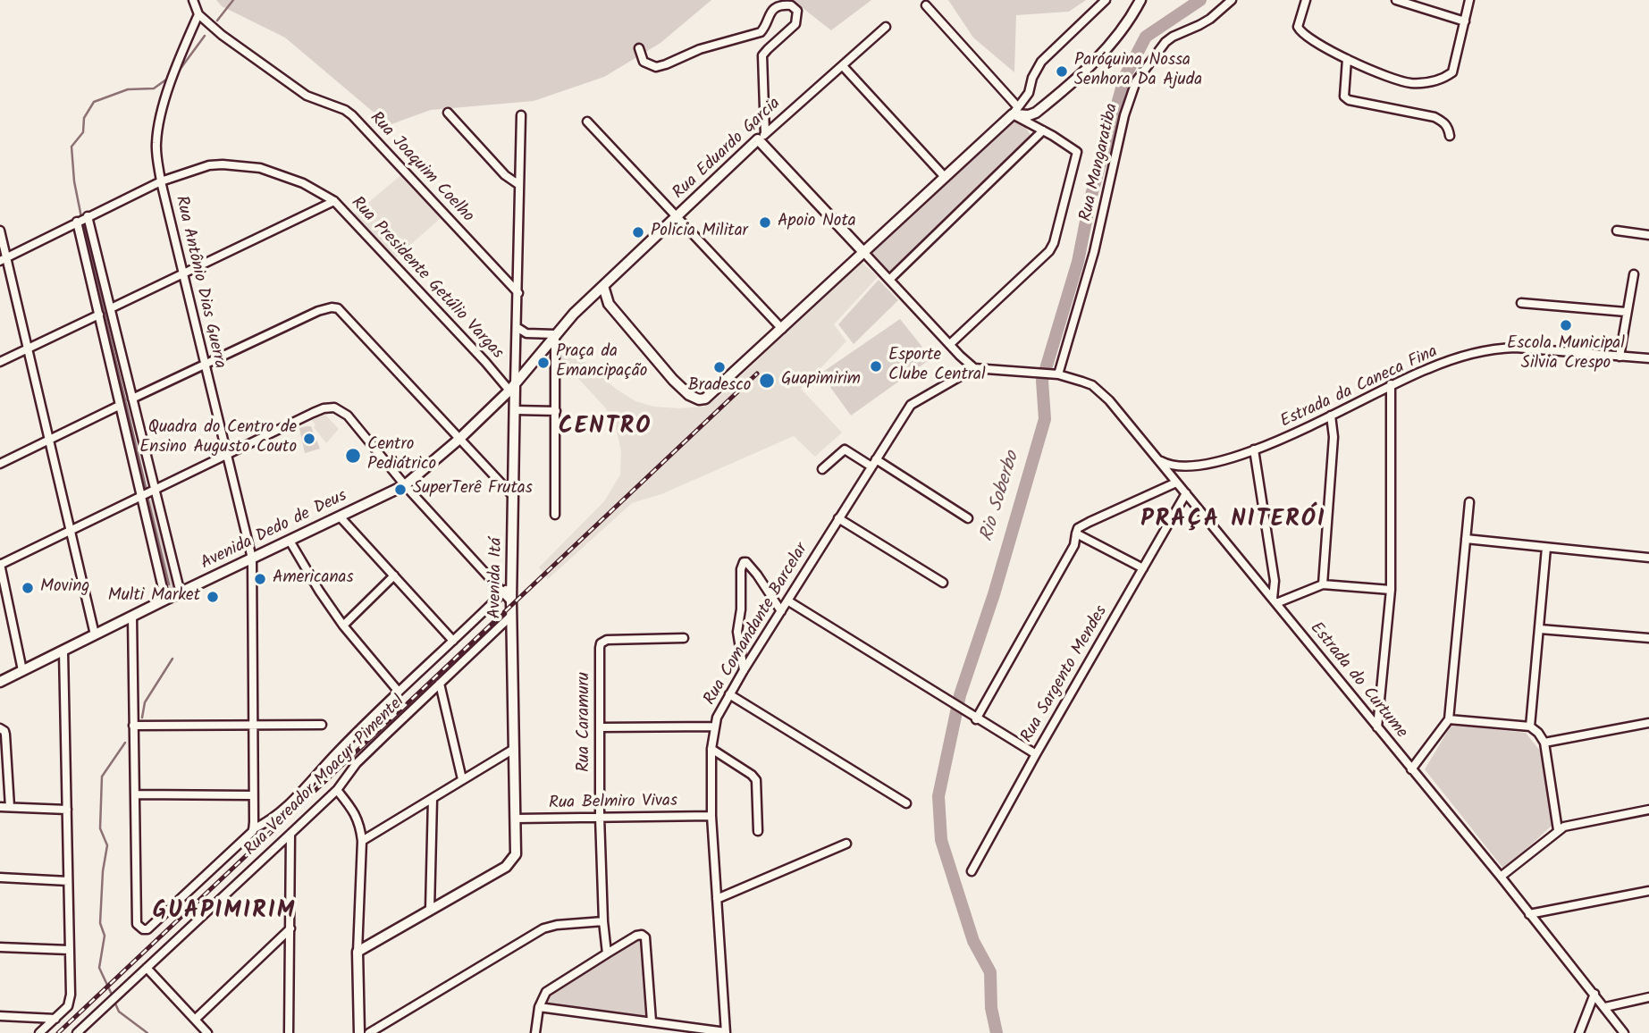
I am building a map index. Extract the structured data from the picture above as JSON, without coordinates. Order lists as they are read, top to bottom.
{
  "streets": {
    "main road": ["Rua Eduardo Garcia", "Avenida Dedo de Deus", "Avenida Itá"],
    "street": [
      "Rua Mangaratiba",
      "Rua Joaquim Coelho",
      "Rua Presidente Getúlio Vargas",
      "Rua Antônio Dias Guerra",
      "Estrada da Caneca Fina",
      "Rua Comandante Barcelar",
      "Rua Sargento Mendes",
      "Estrada do Curtume",
      "Rua Caramuru",
      "Rua Vereador Moacyr Pimentel",
      "Rua Belmiro Vivas"
    ]
  },
  "crossings": [
    ["Rua Eduardo Garcia", "Avenida Dedo de Deus"],
    ["Rua Mangaratiba", "Estrada da Caneca Fina"],
    ["Rua Joaquim Coelho", "Rua Antônio Dias Guerra"],
    ["Rua Joaquim Coelho", "Avenida Itá"],
    ["Rua Presidente Getúlio Vargas", "Rua Antônio Dias Guerra"],
    ["Rua Presidente Getúlio Vargas", "Avenida Dedo de Deus"],
    ["Rua Presidente Getúlio Vargas", "Avenida Itá"],
    ["Rua Antônio Dias Guerra", "Avenida Dedo de Deus"],
    ["Estrada da Caneca Fina", "Estrada do Curtume"],
    ["Avenida Dedo de Deus", "Avenida Itá"],
    ["Avenida Itá", "Rua Vereador Moacyr Pimentel"],
    ["Avenida Itá", "Rua Belmiro Vivas"],
    ["Rua Comandante Barcelar", "Rua Belmiro Vivas"],
    ["Rua Sargento Mendes", "Estrada do Curtume"],
    ["Rua Caramuru", "Rua Belmiro Vivas"]
  ],
  "districts": ["CENTRO", "PRAÇA NITERÓI", "GUAPIMIRIM"],
  "water": ["Rio Soberbo"],
  "places": [
    "Paróquina Nossa Senhora Da Ajuda",
    "Apoio Nota",
    "Policia Militar",
    "Escola Municipal Silvia Crespo",
    "Praça da Emancipação",
    "Esporte Clube Central",
    "Bradesco",
    "Guapimirim",
    "Quadra do Centro de Ensino Augusto Couto",
    "Centro Pediátrico",
    "SuperTerê Frutas",
    "Americanas",
    "Moving",
    "Multi Market"
  ]
}
